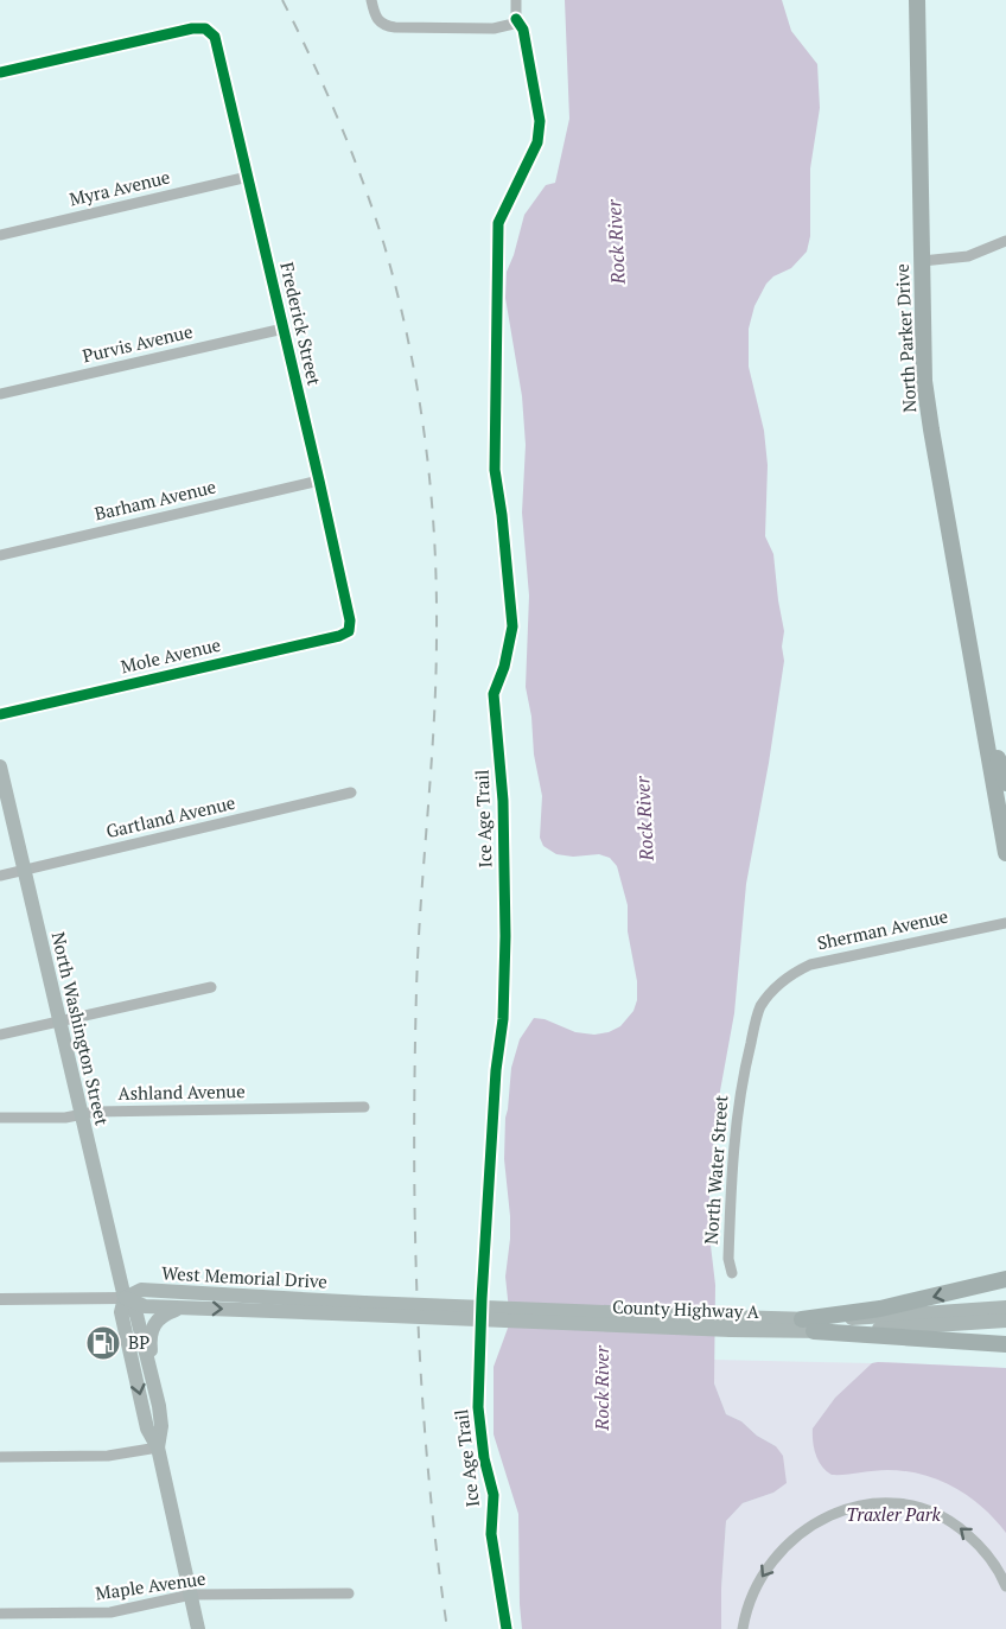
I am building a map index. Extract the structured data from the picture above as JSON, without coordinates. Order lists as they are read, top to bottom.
{
  "streets": {
    "main road": [
      "North Parker Drive",
      "North Washington Street",
      "West Memorial Drive",
      "County Highway A"
    ],
    "street": [
      "Myra Avenue",
      "Frederick Street",
      "Purvis Avenue",
      "Barham Avenue",
      "Mole Avenue",
      "Gartland Avenue",
      "Sherman Avenue",
      "Ashland Avenue",
      "North Water Street",
      "Maple Avenue"
    ],
    "cycle path": ["Ice Age Trail"]
  },
  "crossings": [
    ["Myra Avenue", "Frederick Street"],
    ["Frederick Street", "Purvis Avenue"],
    ["Frederick Street", "Barham Avenue"],
    ["Frederick Street", "Mole Avenue"],
    ["Gartland Avenue", "North Washington Street"],
    ["Sherman Avenue", "North Water Street"],
    ["North Washington Street", "Ashland Avenue"],
    ["North Washington Street", "West Memorial Drive"],
    ["North Washington Street", "Maple Avenue"],
    ["West Memorial Drive", "County Highway A"]
  ],
  "water": ["Rock River"],
  "parks": ["Traxler Park"],
  "places": {
    "fuel station": ["BP"]
  }
}
